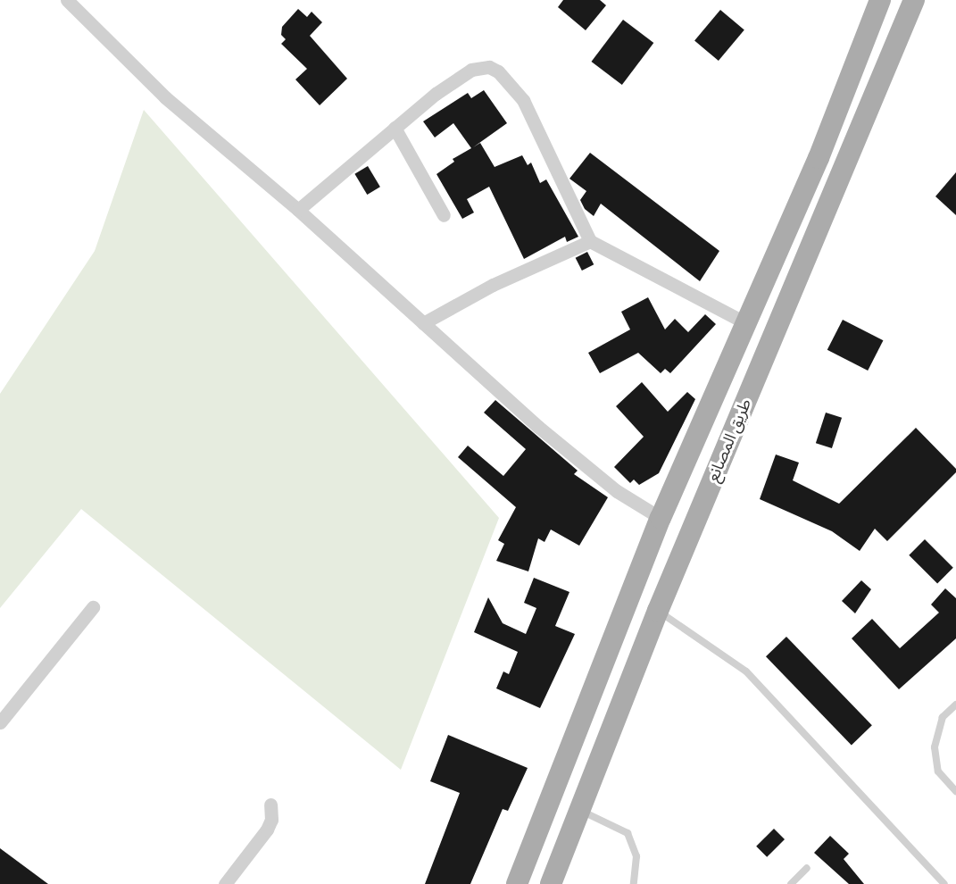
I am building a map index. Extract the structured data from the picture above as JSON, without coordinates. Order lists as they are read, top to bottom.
{
  "streets": {
    "main road": ["طريق المصانع"]
  }
}
